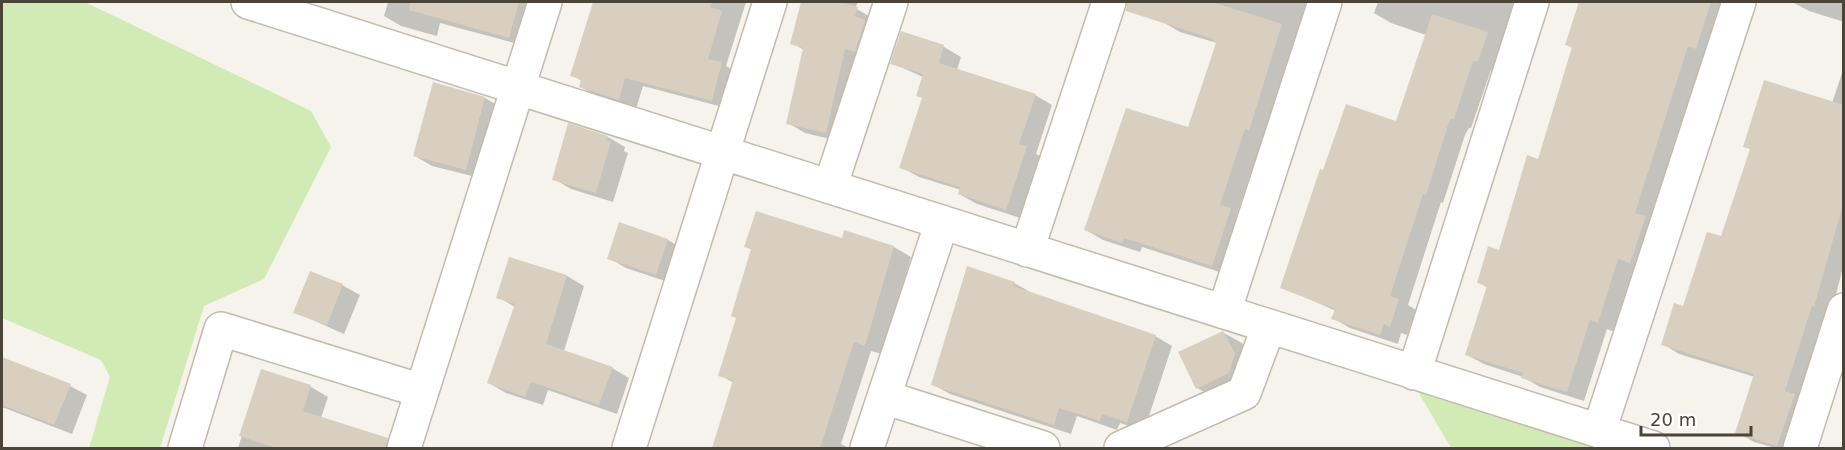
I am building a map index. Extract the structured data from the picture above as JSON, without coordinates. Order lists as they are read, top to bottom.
{
  "scale_bar": "20 m"
}
